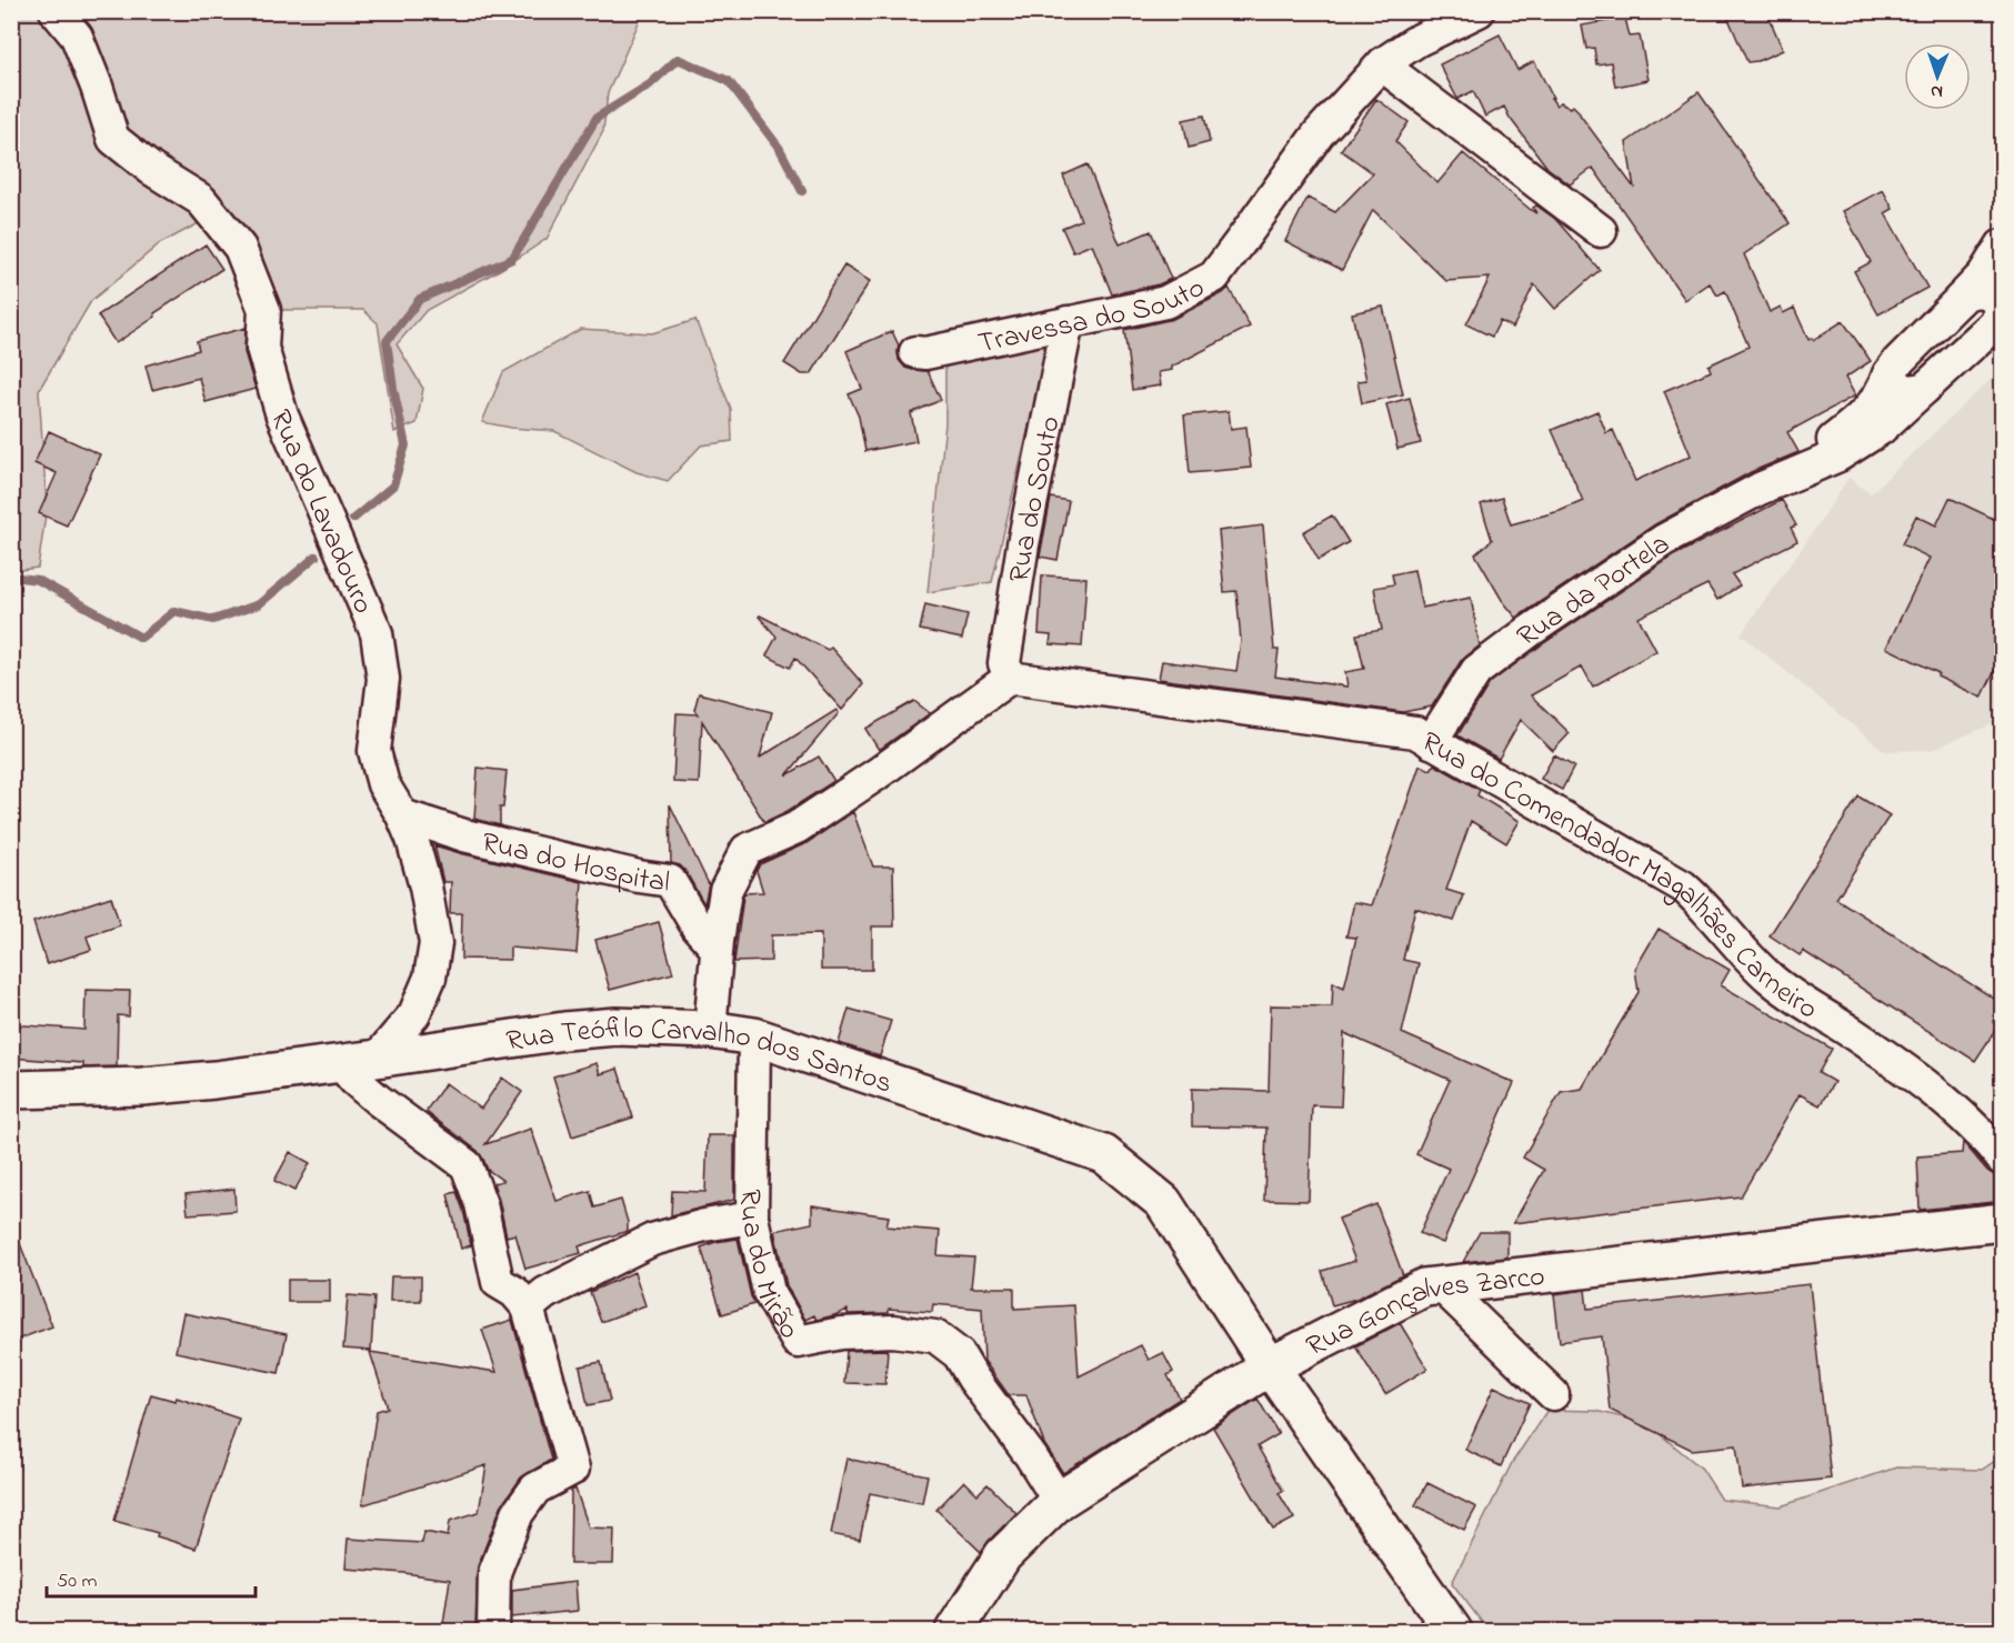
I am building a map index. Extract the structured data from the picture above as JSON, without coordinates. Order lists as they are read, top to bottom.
{
  "streets": {
    "main road": ["Rua Teófilo Carvalho dos Santos", "Rua Gonçalves Zarco"],
    "street": [
      "Travessa do Souto",
      "Rua do Souto",
      "Rua do Lavadouro",
      "Rua da Portela",
      "Rua do Hospital",
      "Rua do Comendador Magalhães Carneiro",
      "Rua do Mirão"
    ]
  },
  "crossings": [
    ["Travessa do Souto", "Rua do Souto"],
    ["Rua do Souto", "Rua do Comendador Magalhães Carneiro"],
    ["Rua do Lavadouro", "Rua do Hospital"],
    ["Rua do Lavadouro", "Rua Teófilo Carvalho dos Santos"],
    ["Rua da Portela", "Rua do Comendador Magalhães Carneiro"],
    ["Rua Teófilo Carvalho dos Santos", "Rua do Mirão"],
    ["Rua Teófilo Carvalho dos Santos", "Rua Gonçalves Zarco"],
    ["Rua do Mirão", "Rua Gonçalves Zarco"]
  ],
  "scale_bar": "50 m",
  "north": "bottom"
}
